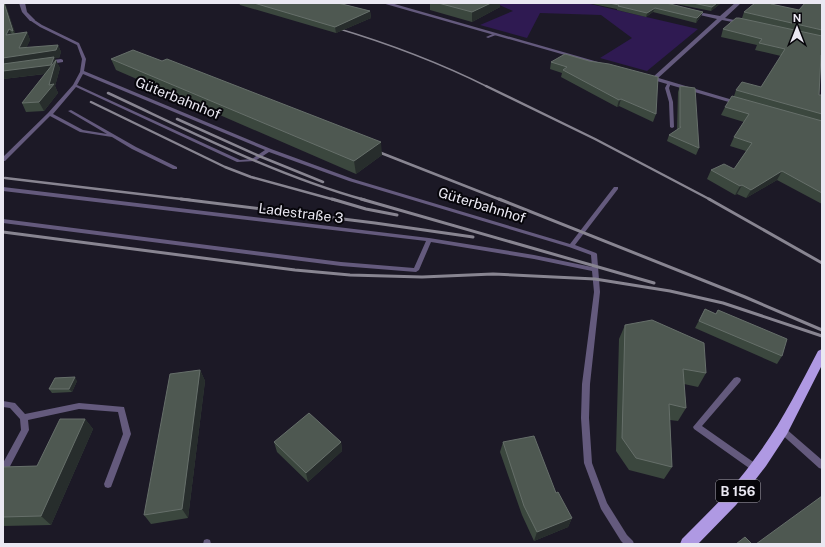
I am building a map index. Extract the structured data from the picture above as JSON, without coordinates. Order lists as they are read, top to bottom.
{
  "streets": {
    "main road": ["B 156"],
    "lane": ["Güterbahnhof", "Ladestraße 3"]
  },
  "crossings": [
    ["Güterbahnhof", "Ladestraße 3"]
  ],
  "north": "top"
}
